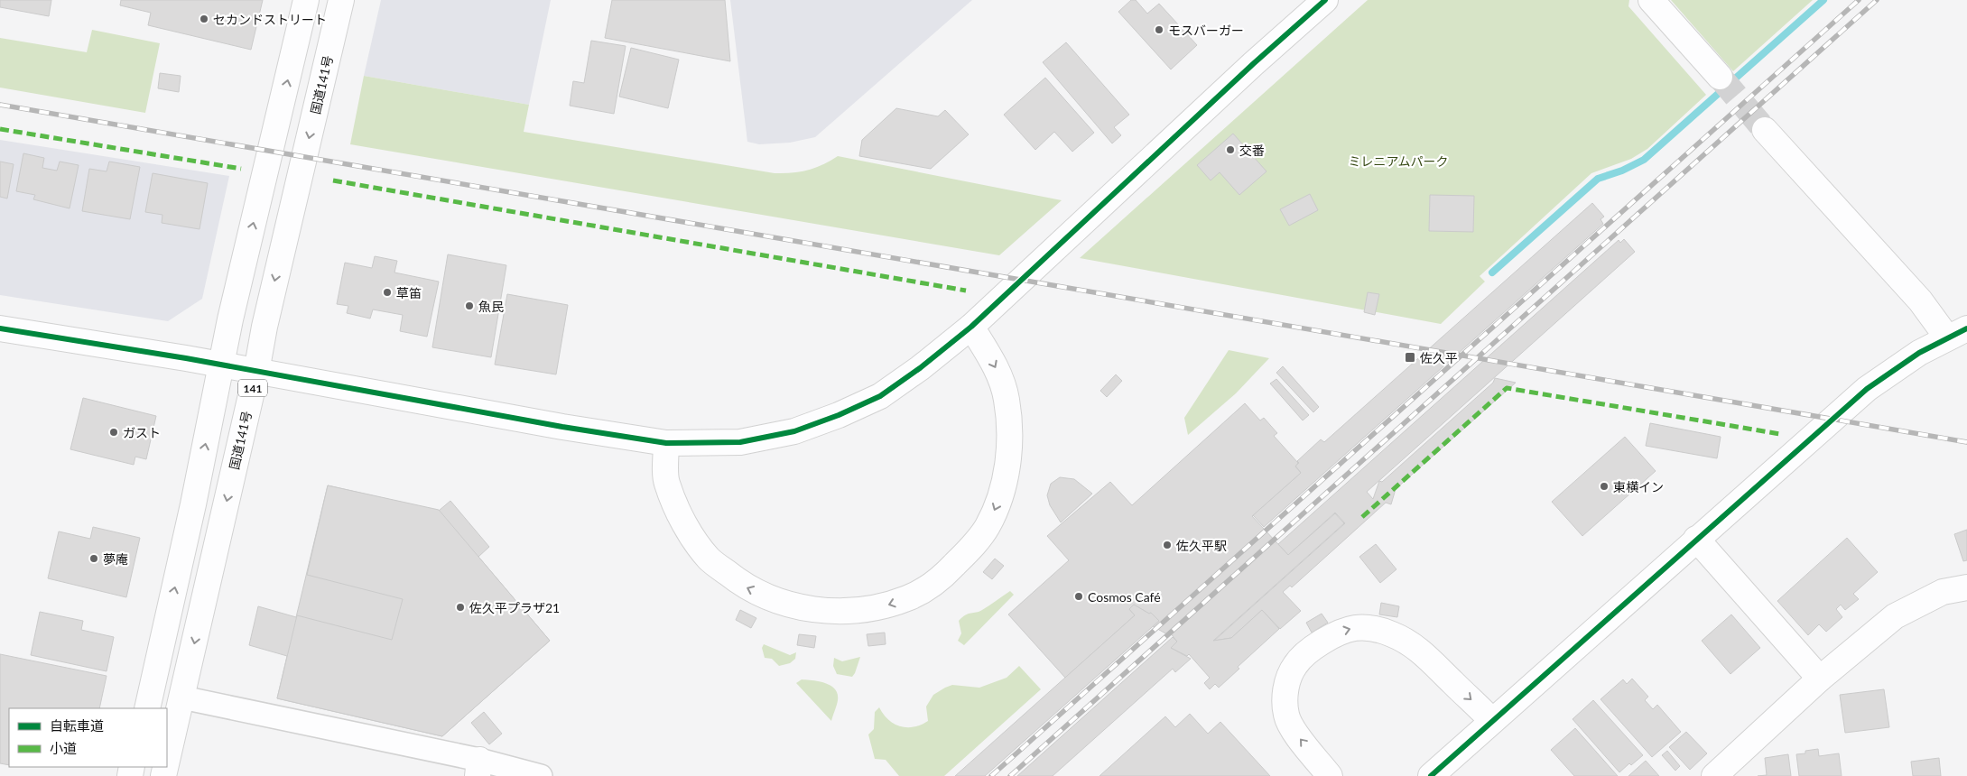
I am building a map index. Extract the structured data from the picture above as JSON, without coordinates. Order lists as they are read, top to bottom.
{
  "streets": {
    "main road": ["国道141号", "141"]
  },
  "parks": ["ミレニアムパーク"],
  "places": {
    "other": [
      "セカンドストリート",
      "モスバーガー",
      "交番",
      "草笛",
      "魚民",
      "ガスト",
      "東横イン",
      "佐久平駅",
      "夢庵",
      "Cosmos Café",
      "佐久平プラザ21"
    ],
    "transit": ["佐久平"]
  },
  "legend": ["自転車道", "小道"]
}
